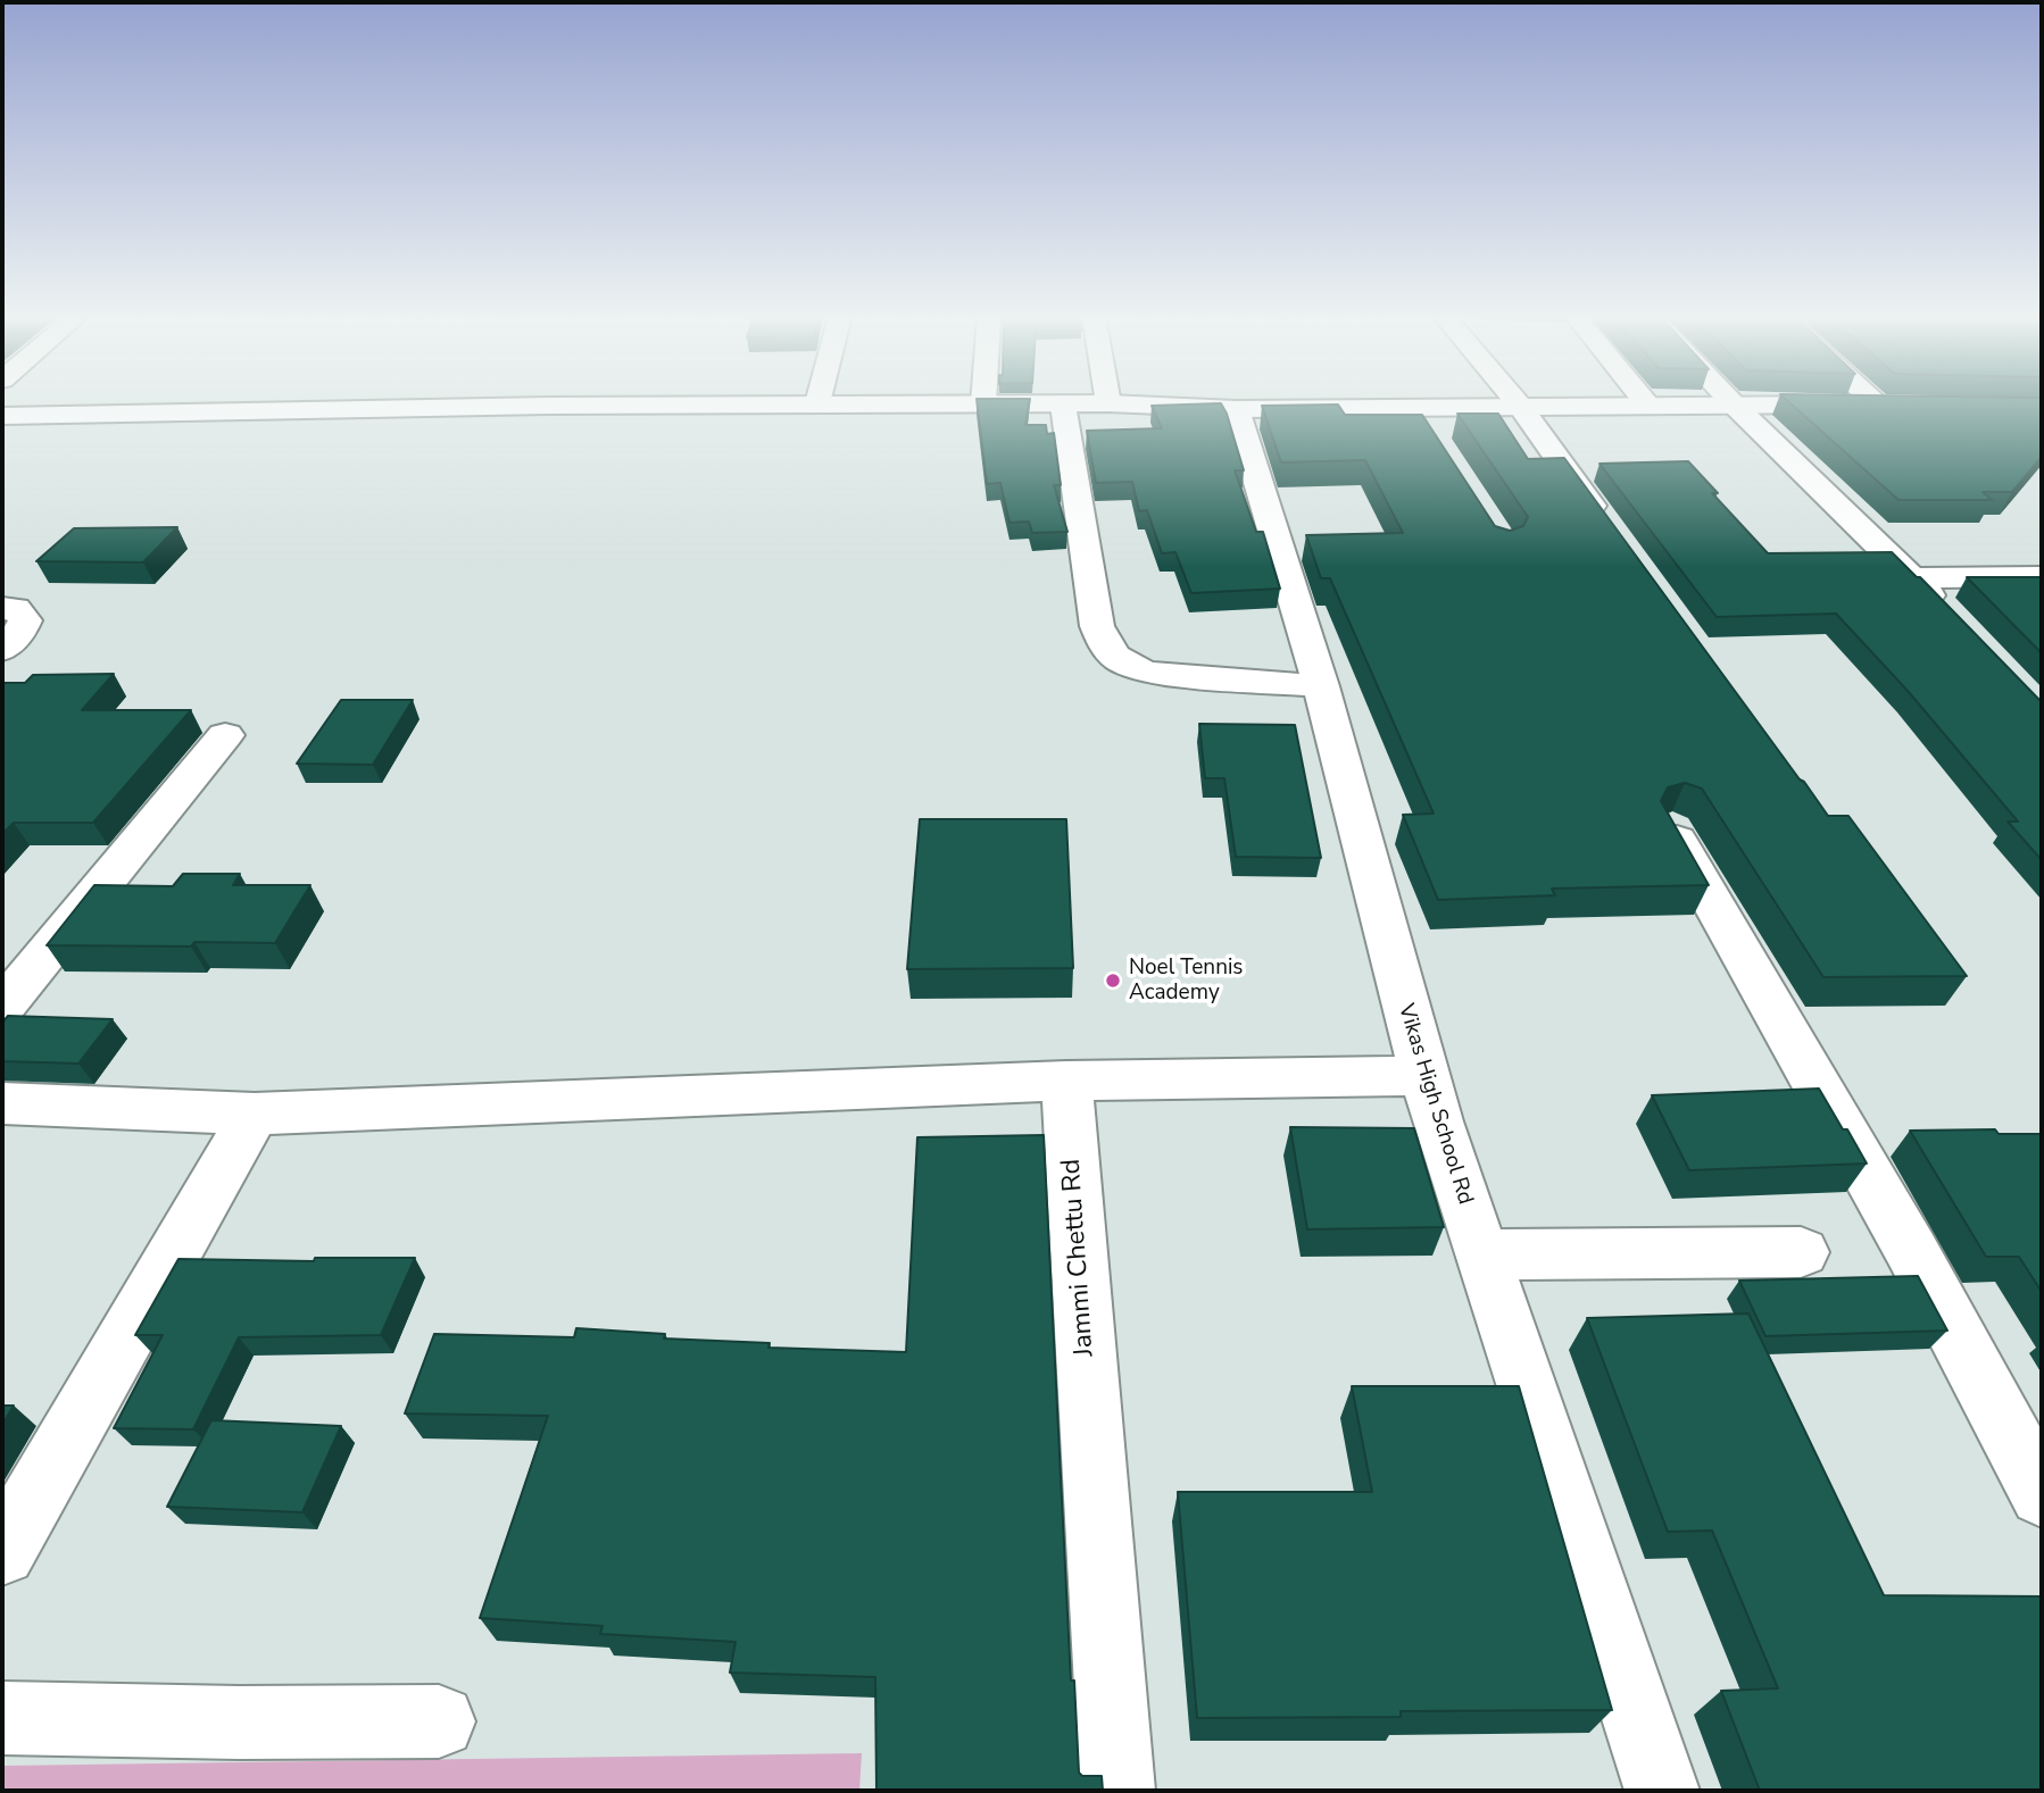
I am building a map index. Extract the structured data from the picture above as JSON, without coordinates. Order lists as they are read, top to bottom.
{
  "streets": {
    "street": ["Vikas High School Rd", "Jammi Chettu Rd"]
  },
  "places": ["Noel Tennis Academy"]
}
